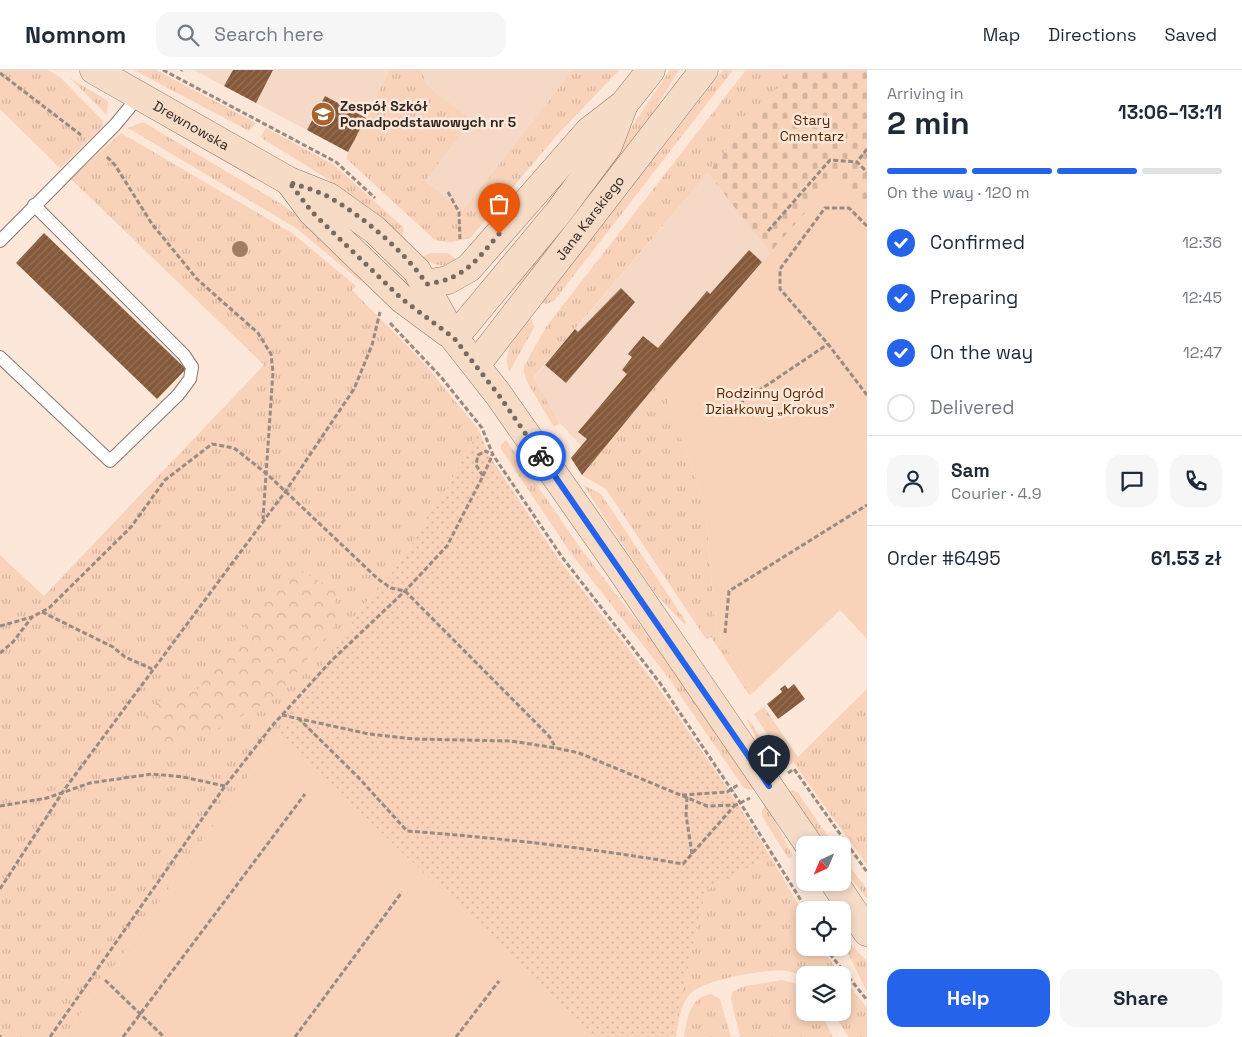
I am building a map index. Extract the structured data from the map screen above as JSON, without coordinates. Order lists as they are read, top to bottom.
{
  "streets": {
    "main road": ["Drewnowska", "Jana Karskiego"]
  },
  "crossings": [
    ["Drewnowska", "Jana Karskiego"]
  ],
  "parks": ["Stary Cmentarz", "Rodzinny Ogród Działkowy „Krokus”"],
  "places": {
    "school or university": ["Zespół Szkół Ponadpodstawowych nr 5"]
  },
  "north": "bottom left",
  "page": {
    "header": "Nomnom",
    "search": "Search here",
    "nav": ["Map", "Directions", "Saved"],
    "heading": ["2 min", "Arriving in", "13:06–13:11"],
    "panel": [
      "Sam",
      "Courier · 4.9",
      "Order #6495",
      "61.53 zł"
    ],
    "bar": "On the way · 120 m",
    "list": [
      ["Confirmed", "12:36"],
      ["Preparing", "12:45"],
      ["On the way", "12:47"],
      "Delivered"
    ],
    "buttons": ["Help", "Share"]
  }
}
